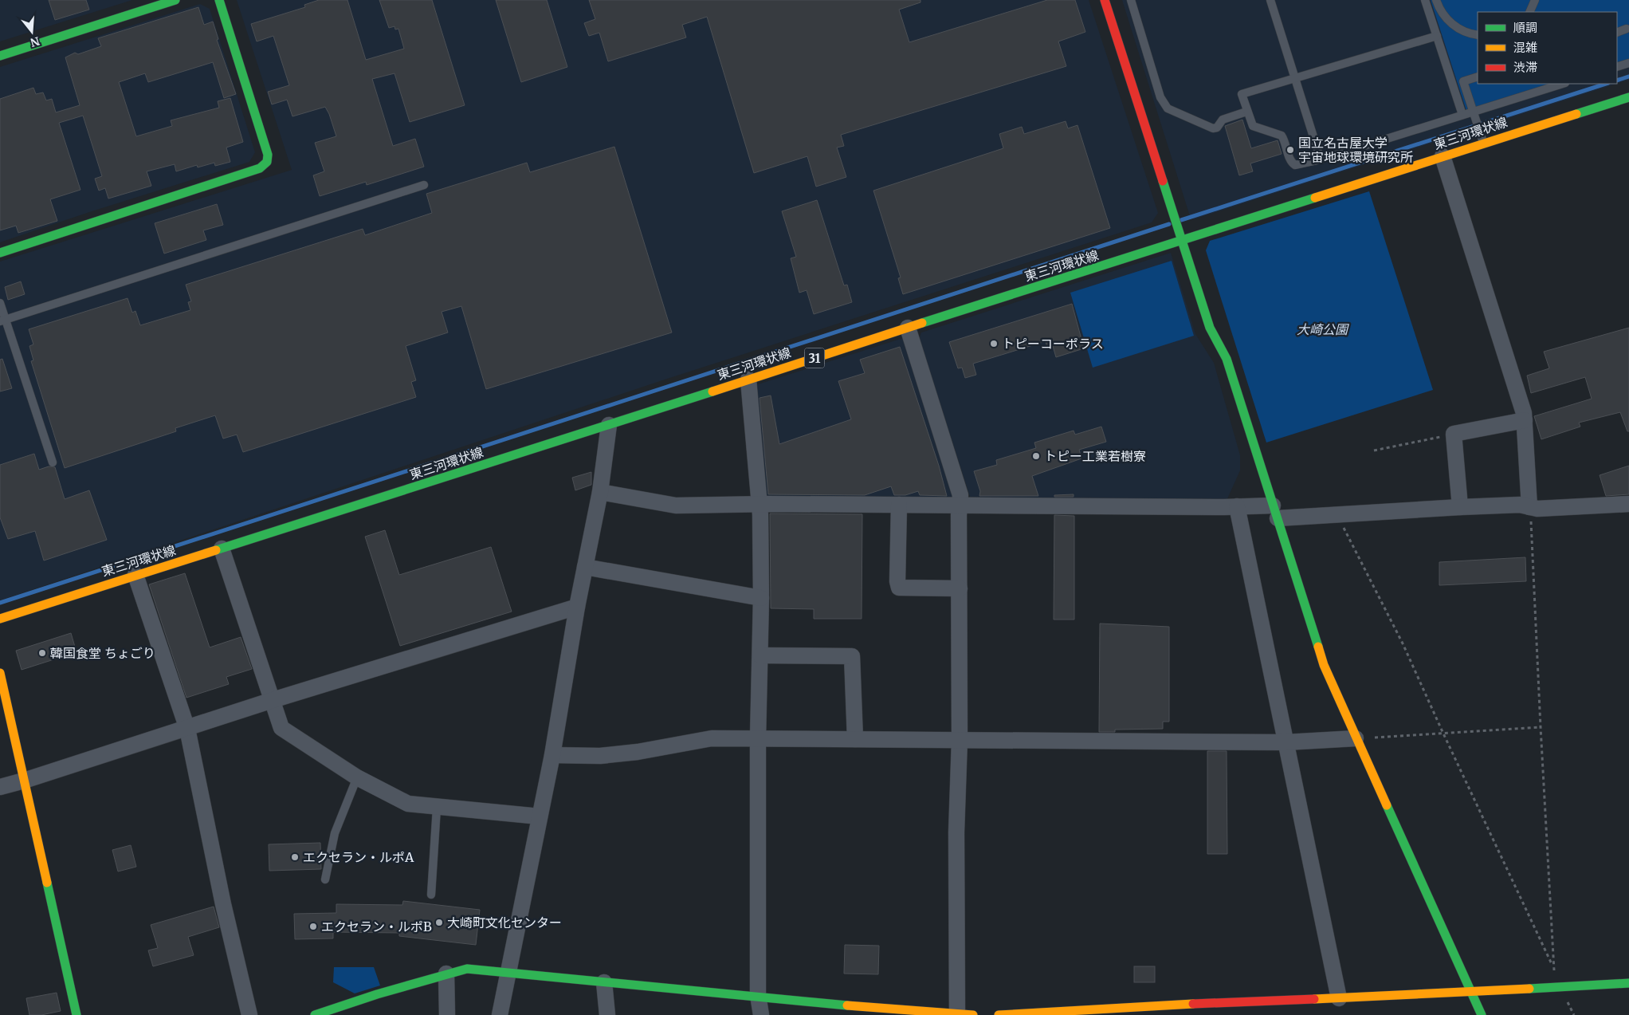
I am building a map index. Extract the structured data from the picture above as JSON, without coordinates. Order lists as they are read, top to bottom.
{
  "streets": {
    "street": ["東三河環状線", "31"]
  },
  "parks": ["大崎公園"],
  "places": [
    "国立名古屋大学 宇宙地球環境研究所",
    "トピーコーポラス",
    "トピー工業若樹寮",
    "韓国食堂 ちょごり",
    "エクセラン・ルポA",
    "大崎町文化センター",
    "エクセラン・ルポB"
  ],
  "legend": ["順調", "混雑", "渋滞"],
  "north": "bottom"
}
